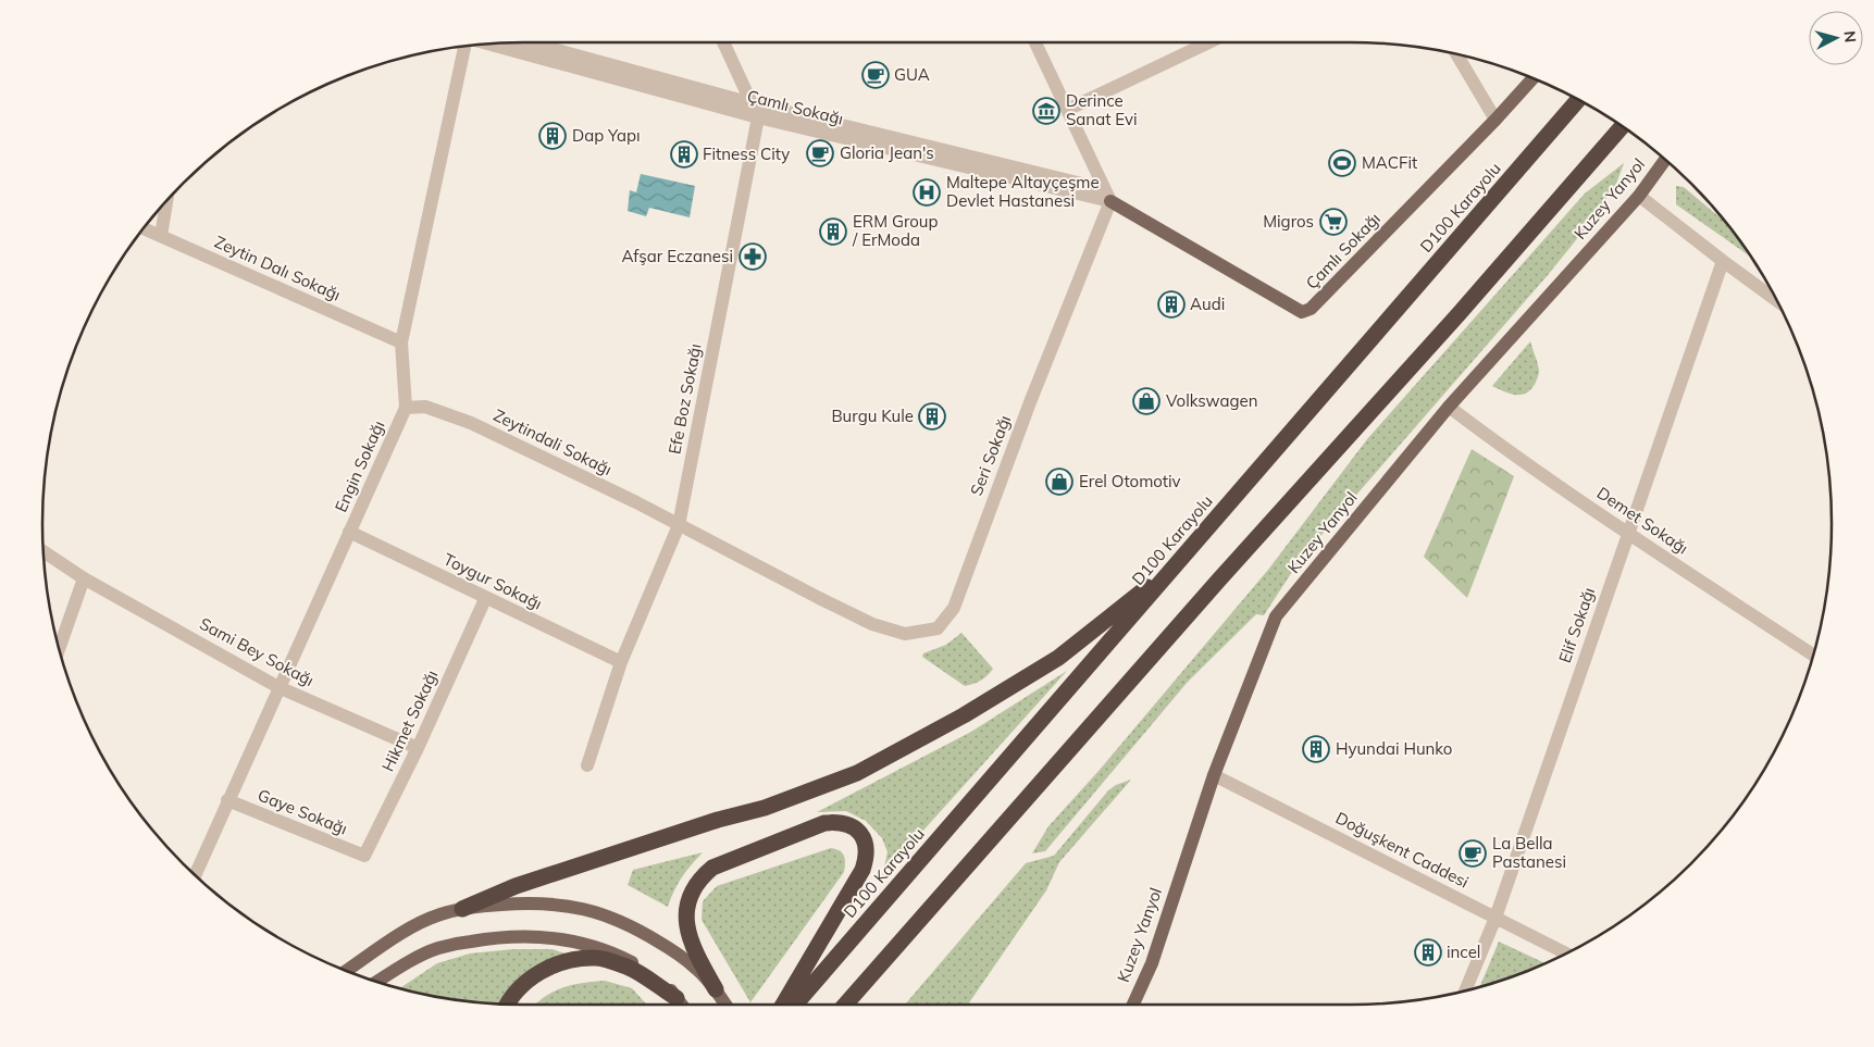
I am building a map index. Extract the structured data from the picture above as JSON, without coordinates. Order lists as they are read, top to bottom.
{
  "streets": {
    "highway": ["D100 Karayolu"],
    "main road": ["Çamlı Sokağı", "Kuzey Yanyol"],
    "street": [
      "Zeytin Dalı Sokağı",
      "Efe Boz Sokağı",
      "Zeytindali Sokağı",
      "Seri Sokağı",
      "Engin Sokağı",
      "Demet Sokağı",
      "Toygur Sokağı",
      "Elif Sokağı",
      "Sami Bey Sokağı",
      "Hikmet Sokağı",
      "Gaye Sokağı",
      "Doğuşkent Caddesi"
    ]
  },
  "crossings": [
    ["Çamlı Sokağı", "Efe Boz Sokağı"],
    ["Çamlı Sokağı", "Seri Sokağı"],
    ["Kuzey Yanyol", "Demet Sokağı"],
    ["Kuzey Yanyol", "Doğuşkent Caddesi"],
    ["Zeytin Dalı Sokağı", "Engin Sokağı"],
    ["Efe Boz Sokağı", "Zeytindali Sokağı"],
    ["Efe Boz Sokağı", "Seri Sokağı"],
    ["Efe Boz Sokağı", "Toygur Sokağı"],
    ["Zeytindali Sokağı", "Seri Sokağı"],
    ["Zeytindali Sokağı", "Engin Sokağı"],
    ["Engin Sokağı", "Toygur Sokağı"],
    ["Engin Sokağı", "Sami Bey Sokağı"],
    ["Engin Sokağı", "Gaye Sokağı"],
    ["Demet Sokağı", "Elif Sokağı"],
    ["Toygur Sokağı", "Hikmet Sokağı"],
    ["Elif Sokağı", "Doğuşkent Caddesi"],
    ["Sami Bey Sokağı", "Hikmet Sokağı"],
    ["Hikmet Sokağı", "Gaye Sokağı"]
  ],
  "places": {
    "cafe": ["GUA", "Gloria Jean's", "La Bella Pastanesi"],
    "museum": ["Derince Sanat Evi"],
    "building": [
      "Dap Yapı",
      "Fitness City",
      "ERM Group / ErModa",
      "Audi",
      "Burgu Kule",
      "Hyundai Hunko",
      "incel"
    ],
    "sports": ["MACFit"],
    "hospital": ["Maltepe Altayçeşme Devlet Hastanesi"],
    "supermarket": ["Migros"],
    "pharmacy": ["Afşar Eczanesi"],
    "shop": ["Volkswagen", "Erel Otomotiv"]
  },
  "north": "right"
}
